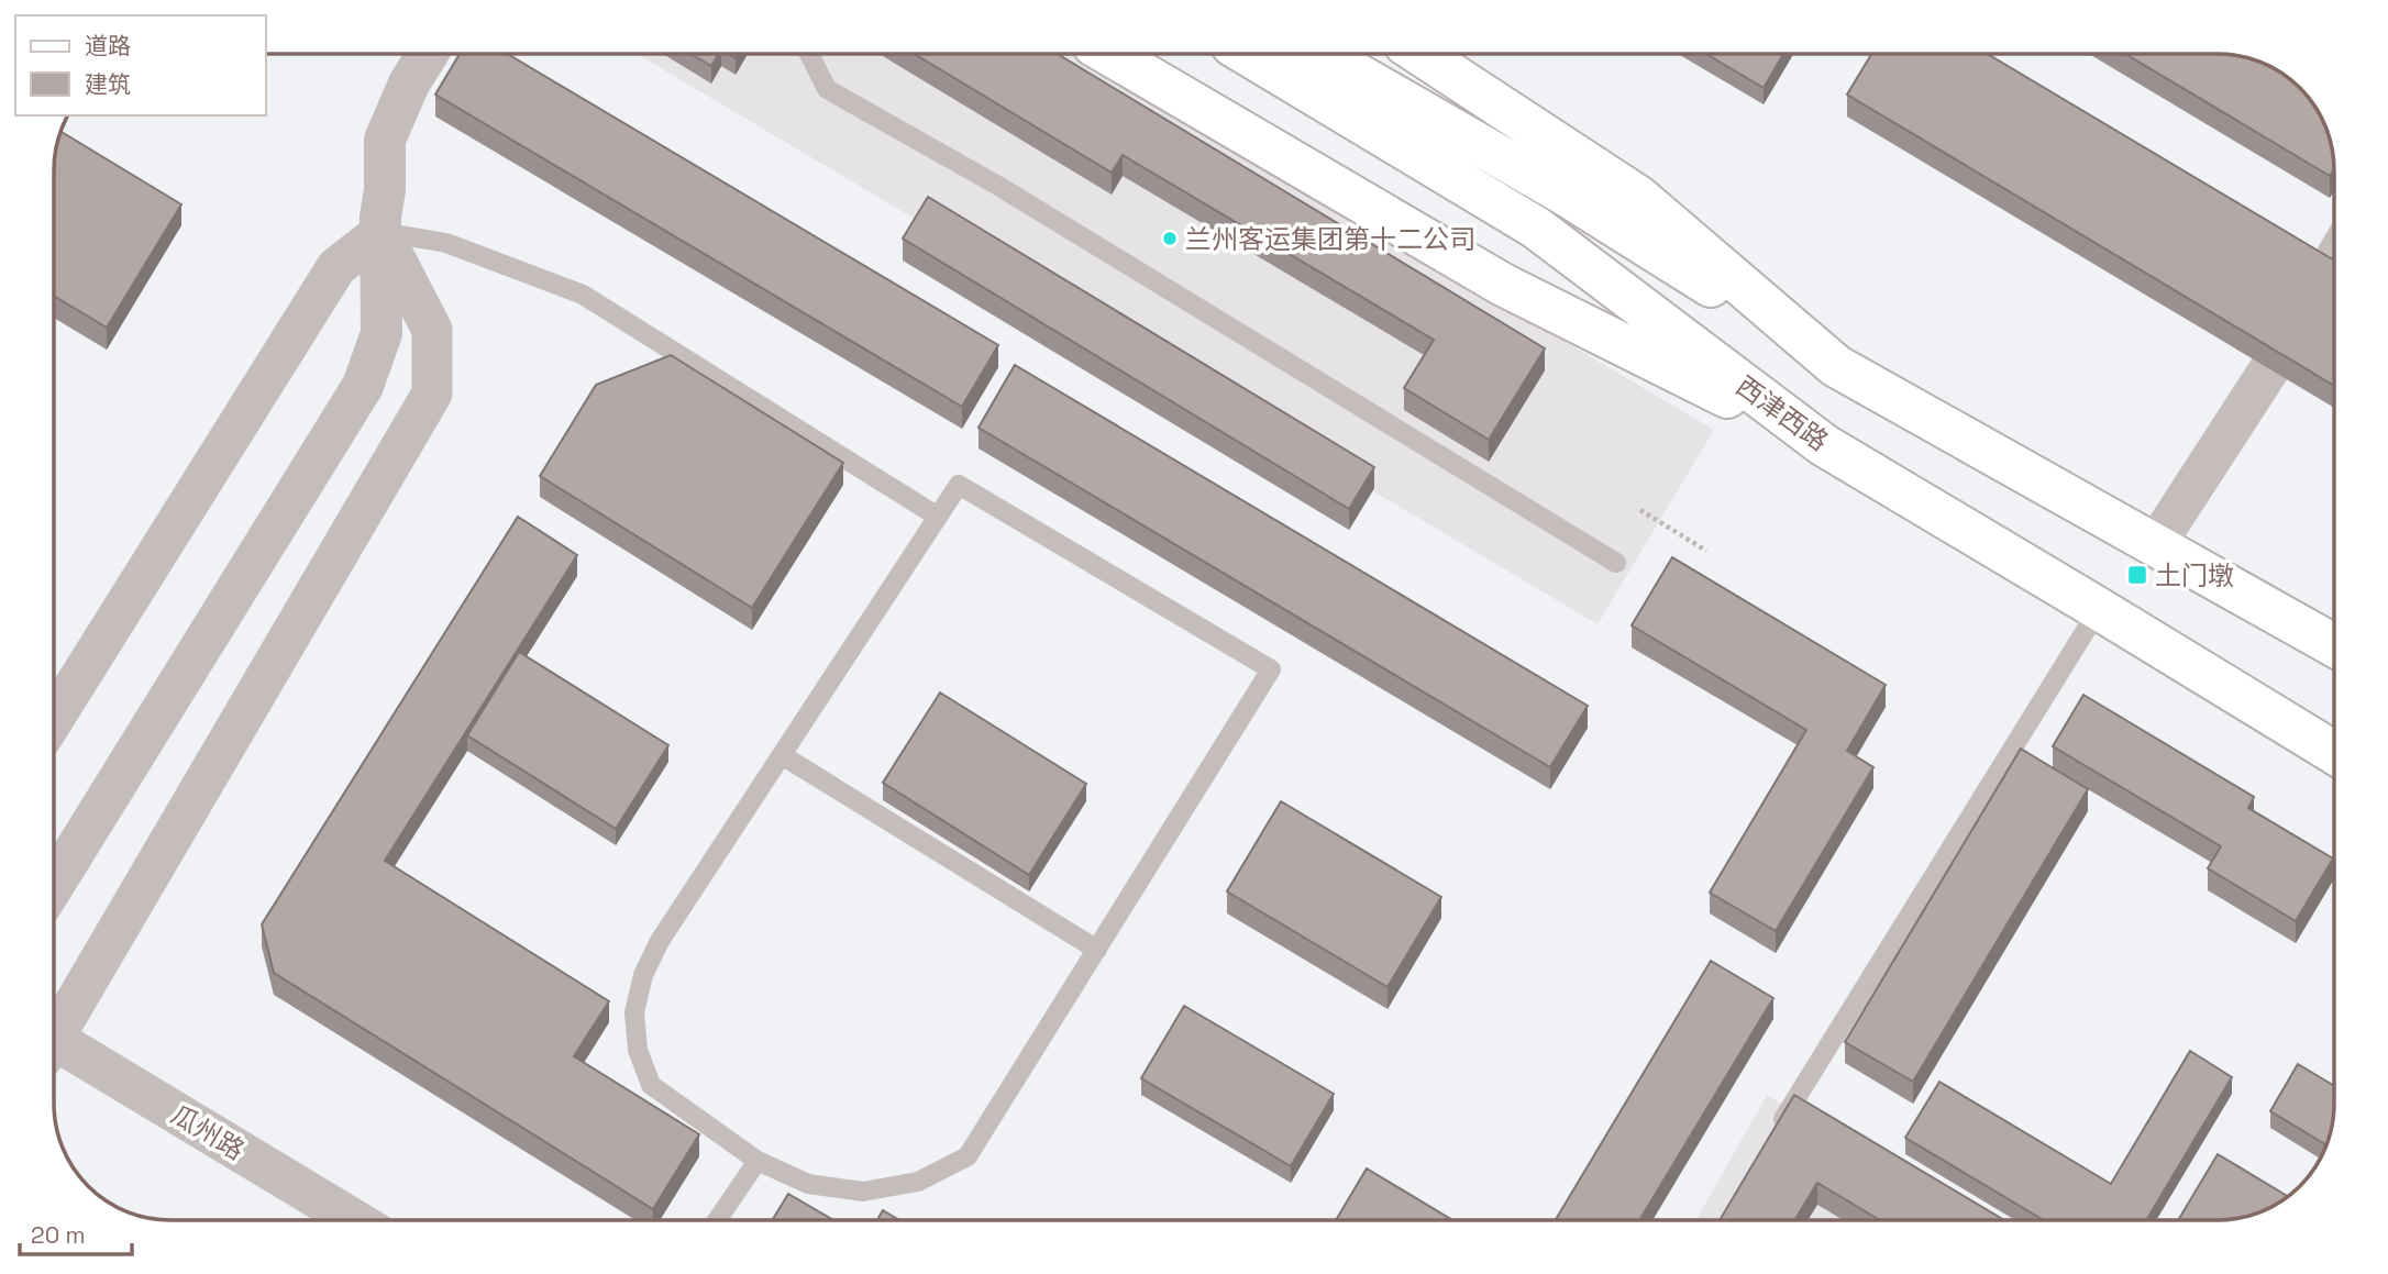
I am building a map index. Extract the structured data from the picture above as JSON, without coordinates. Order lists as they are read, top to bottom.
{
  "streets": {
    "main road": ["西津西路"],
    "street": ["瓜州路"]
  },
  "places": {
    "other": ["兰州客运集团第十二公司"],
    "transit": ["土门墩"]
  },
  "legend": ["道路", "建筑"],
  "scale_bar": "20 m"
}
